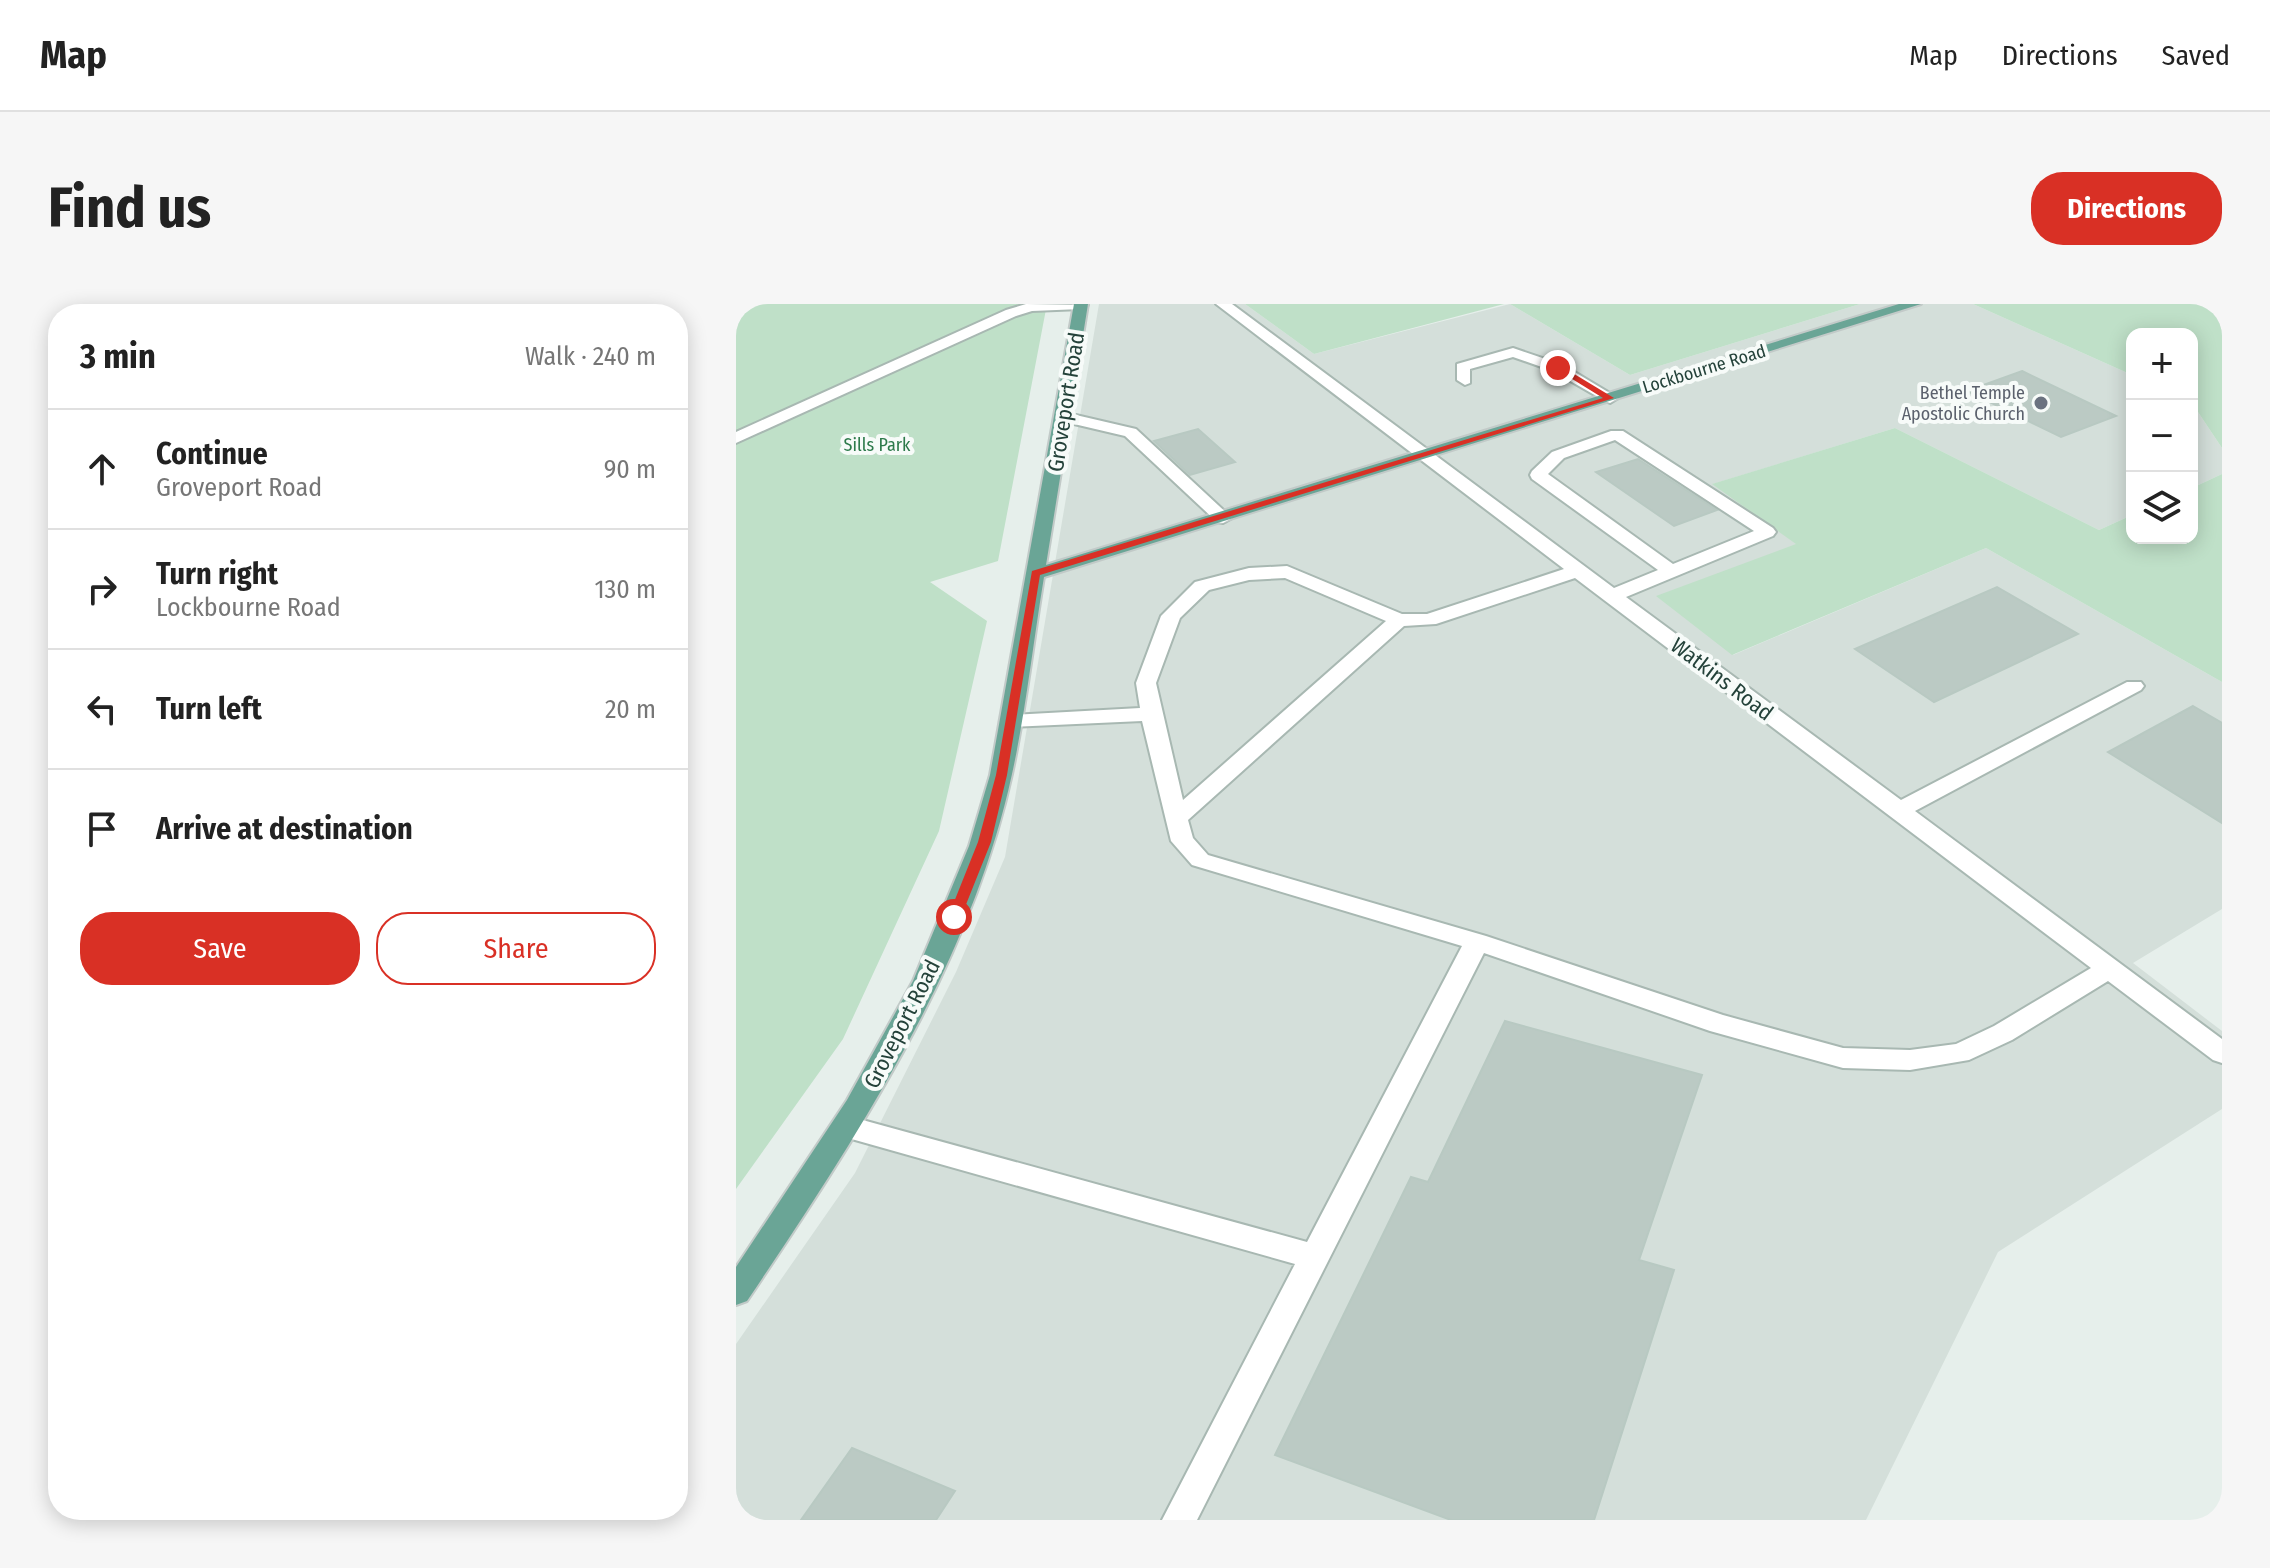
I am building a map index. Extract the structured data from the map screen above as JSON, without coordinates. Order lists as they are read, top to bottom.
{
  "streets": {
    "main road": ["Lockbourne Road", "Groveport Road"],
    "street": ["Watkins Road"]
  },
  "crossings": [
    ["Lockbourne Road", "Groveport Road"],
    ["Lockbourne Road", "Watkins Road"]
  ],
  "parks": ["Sills Park"],
  "places": ["Bethel Temple Apostolic Church"],
  "page": {
    "header": "Map",
    "nav": ["Map", "Directions", "Saved"],
    "buttons": [
      "Directions",
      ["Save", "Share"]
    ],
    "title": "Find us",
    "heading": ["3 min", "Walk · 240 m"],
    "map_buttons": ["+", "−"],
    "list": [
      ["Continue", "Groveport Road", "90 m"],
      ["Turn right", "Lockbourne Road", "130 m"],
      ["Turn left", "20 m"],
      "Arrive at destination"
    ]
  }
}
